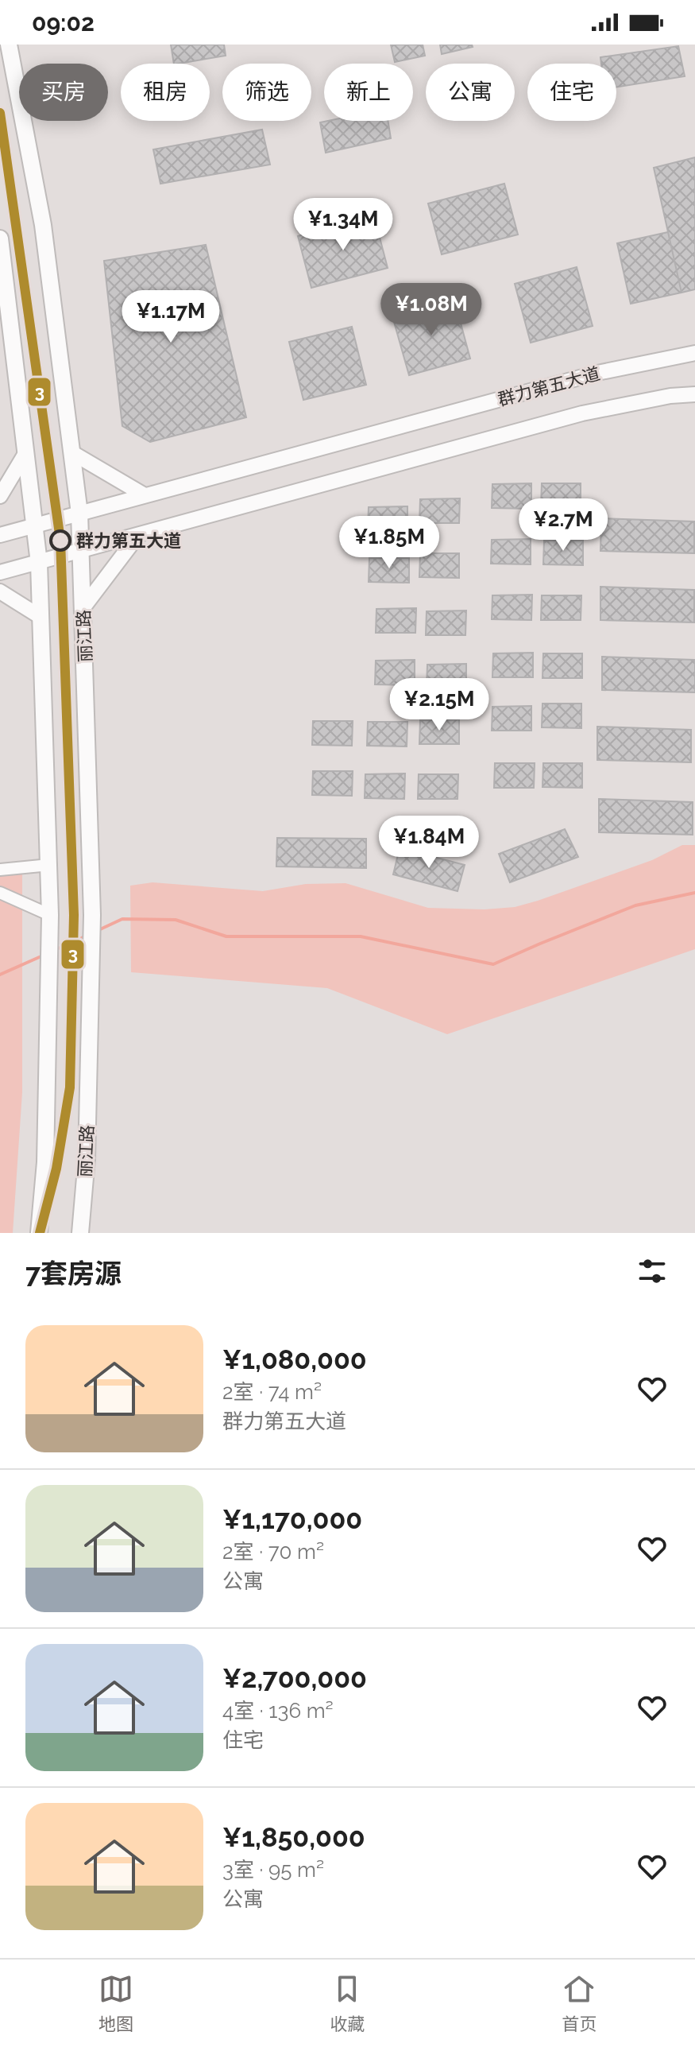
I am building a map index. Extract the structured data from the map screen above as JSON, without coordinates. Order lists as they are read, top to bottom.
{
  "streets": {
    "main road": ["群力第五大道", "丽江路"]
  },
  "crossings": [
    ["群力第五大道", "丽江路"]
  ],
  "places": ["群力第五大道"],
  "lines": ["transit line 3"],
  "page": {
    "status": "09:02",
    "chip": [
      "买房",
      "租房",
      "筛选",
      "新上",
      "公寓",
      "住宅"
    ],
    "price": [
      "¥1.34M",
      "¥1.08M",
      "¥1.17M",
      "¥2.7M",
      "¥1.85M",
      "¥2.15M",
      "¥1.84M"
    ],
    "heading": "7套房源",
    "list": [
      {
        "name": "¥1,080,000",
        "note": "2室 · 74 m² · 群力第五大道"
      },
      {
        "name": "¥1,170,000",
        "note": "2室 · 70 m² · 公寓"
      },
      {
        "name": "¥2,700,000",
        "note": "4室 · 136 m² · 住宅"
      },
      {
        "name": "¥1,850,000",
        "note": "3室 · 95 m² · 公寓"
      }
    ],
    "tabs": ["地图", "收藏", "首页"]
  }
}
